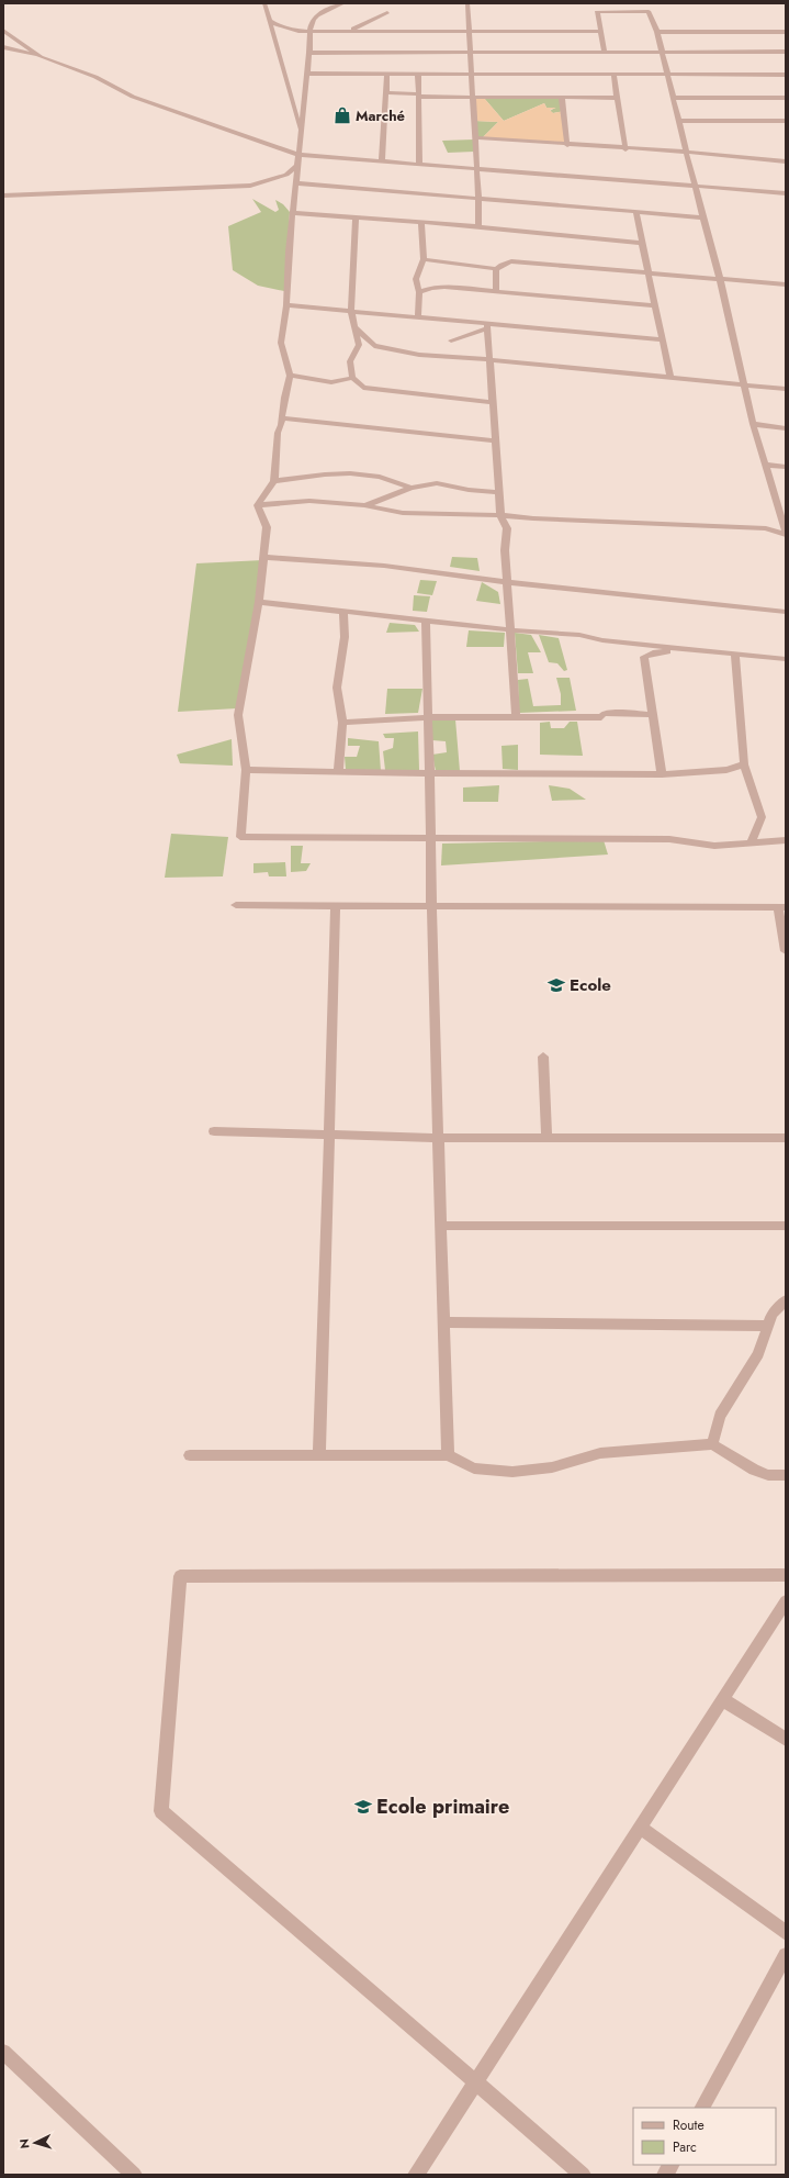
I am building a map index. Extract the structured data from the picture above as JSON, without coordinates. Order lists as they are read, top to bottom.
{
  "places": {
    "shop": ["Marché"],
    "school or university": ["Ecole", "Ecole primaire"]
  },
  "legend": ["Route", "Parc"],
  "north": "left"
}
